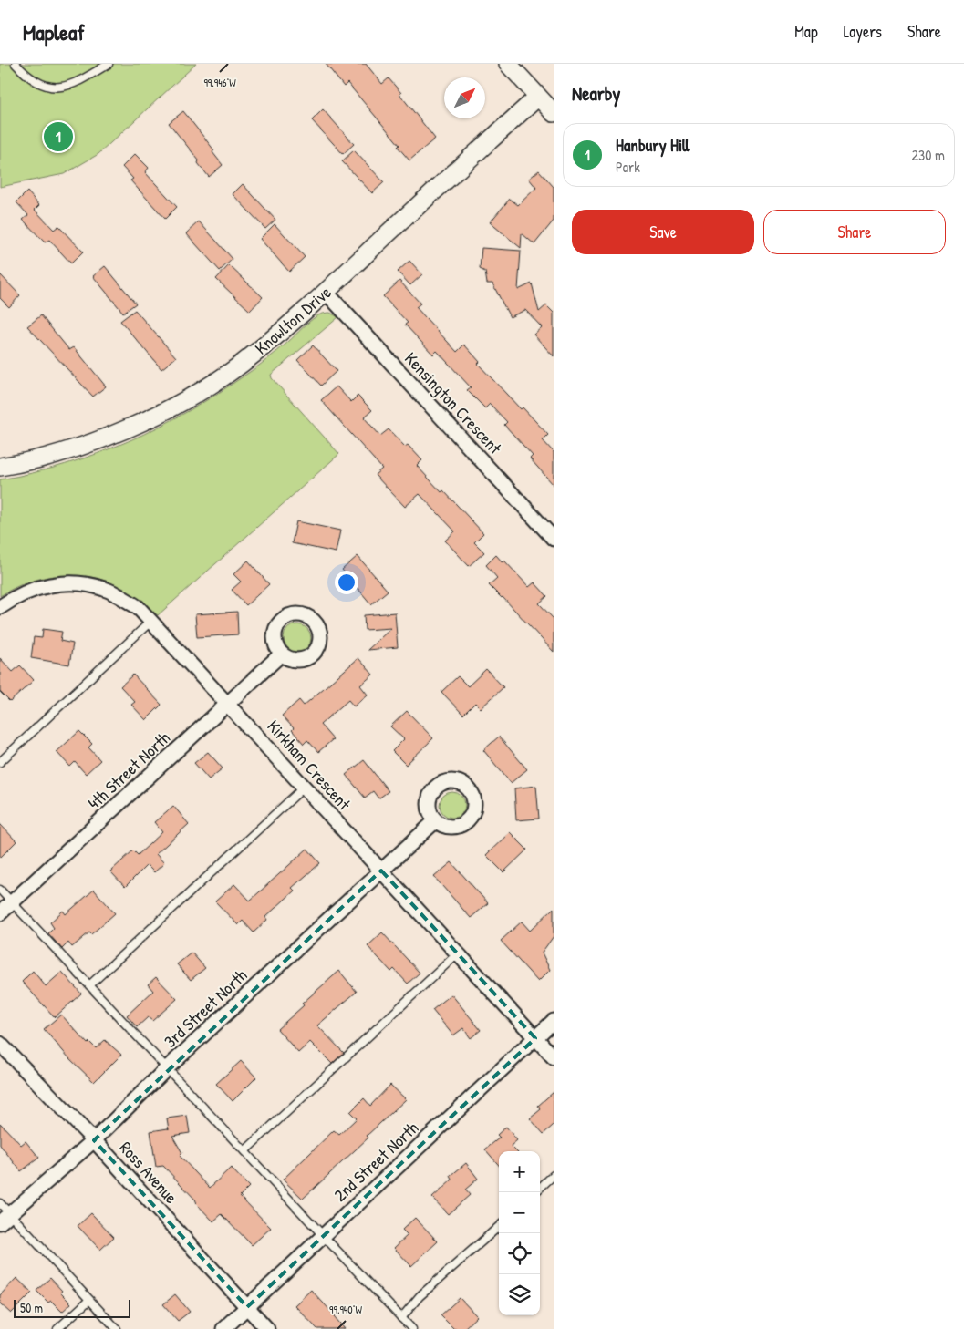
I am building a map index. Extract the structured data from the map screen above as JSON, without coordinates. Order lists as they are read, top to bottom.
{
  "streets": {
    "street": [
      "Knowlton Drive",
      "Kensington Crescent",
      "Kirkham Crescent",
      "4th Street North",
      "3rd Street North",
      "2nd Street North",
      "Ross Avenue"
    ]
  },
  "crossings": [
    ["Knowlton Drive", "Kensington Crescent"],
    ["Kirkham Crescent", "4th Street North"],
    ["Kirkham Crescent", "3rd Street North"],
    ["Kirkham Crescent", "2nd Street North"],
    ["3rd Street North", "Ross Avenue"],
    ["2nd Street North", "Ross Avenue"]
  ],
  "scale_bar": "50 m",
  "north": "top right",
  "page": {
    "header": "Mapleaf",
    "nav": ["Map", "Layers", "Share"],
    "heading": "Nearby",
    "pins": "1",
    "list": [
      {
        "mark": "1",
        "name": "Hanbury Hill",
        "note": "Park",
        "value": "230 m"
      }
    ],
    "buttons": ["Save", "Share"],
    "map_buttons": ["+", "−"],
    "scale": "50 m"
  },
  "coordinates": ["99.946°W", "99.940°W"]
}
